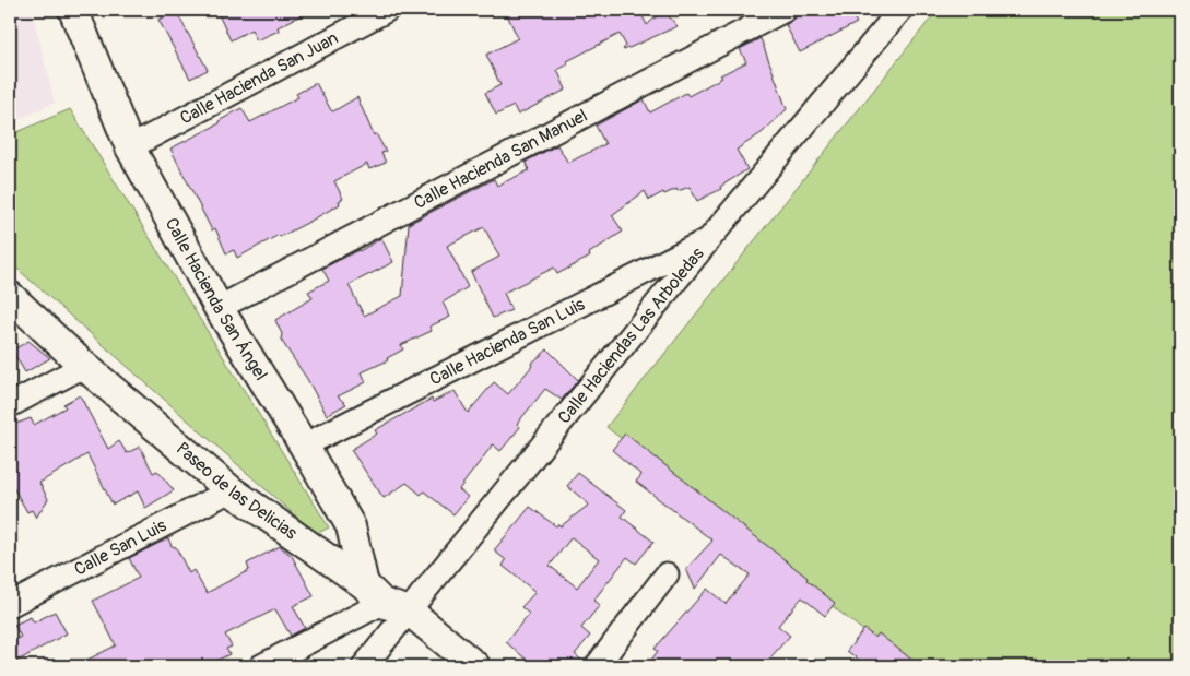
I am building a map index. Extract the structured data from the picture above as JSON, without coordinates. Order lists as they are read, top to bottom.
{
  "streets": {
    "street": [
      "Calle Hacienda San Juan",
      "Calle Hacienda San Manuel",
      "Calle Hacienda San Ángel",
      "Calle Haciendas Las Arboledas",
      "Calle Hacienda San Luis",
      "Paseo de las Delicias",
      "Calle San Luis"
    ]
  },
  "crossings": [
    ["Calle Hacienda San Juan", "Calle Hacienda San Ángel"],
    ["Calle Hacienda San Manuel", "Calle Hacienda San Ángel"],
    ["Calle Hacienda San Ángel", "Calle Hacienda San Luis"],
    ["Calle Hacienda San Ángel", "Paseo de las Delicias"],
    ["Calle Haciendas Las Arboledas", "Calle Hacienda San Luis"],
    ["Calle Haciendas Las Arboledas", "Paseo de las Delicias"],
    ["Paseo de las Delicias", "Calle San Luis"]
  ]
}
